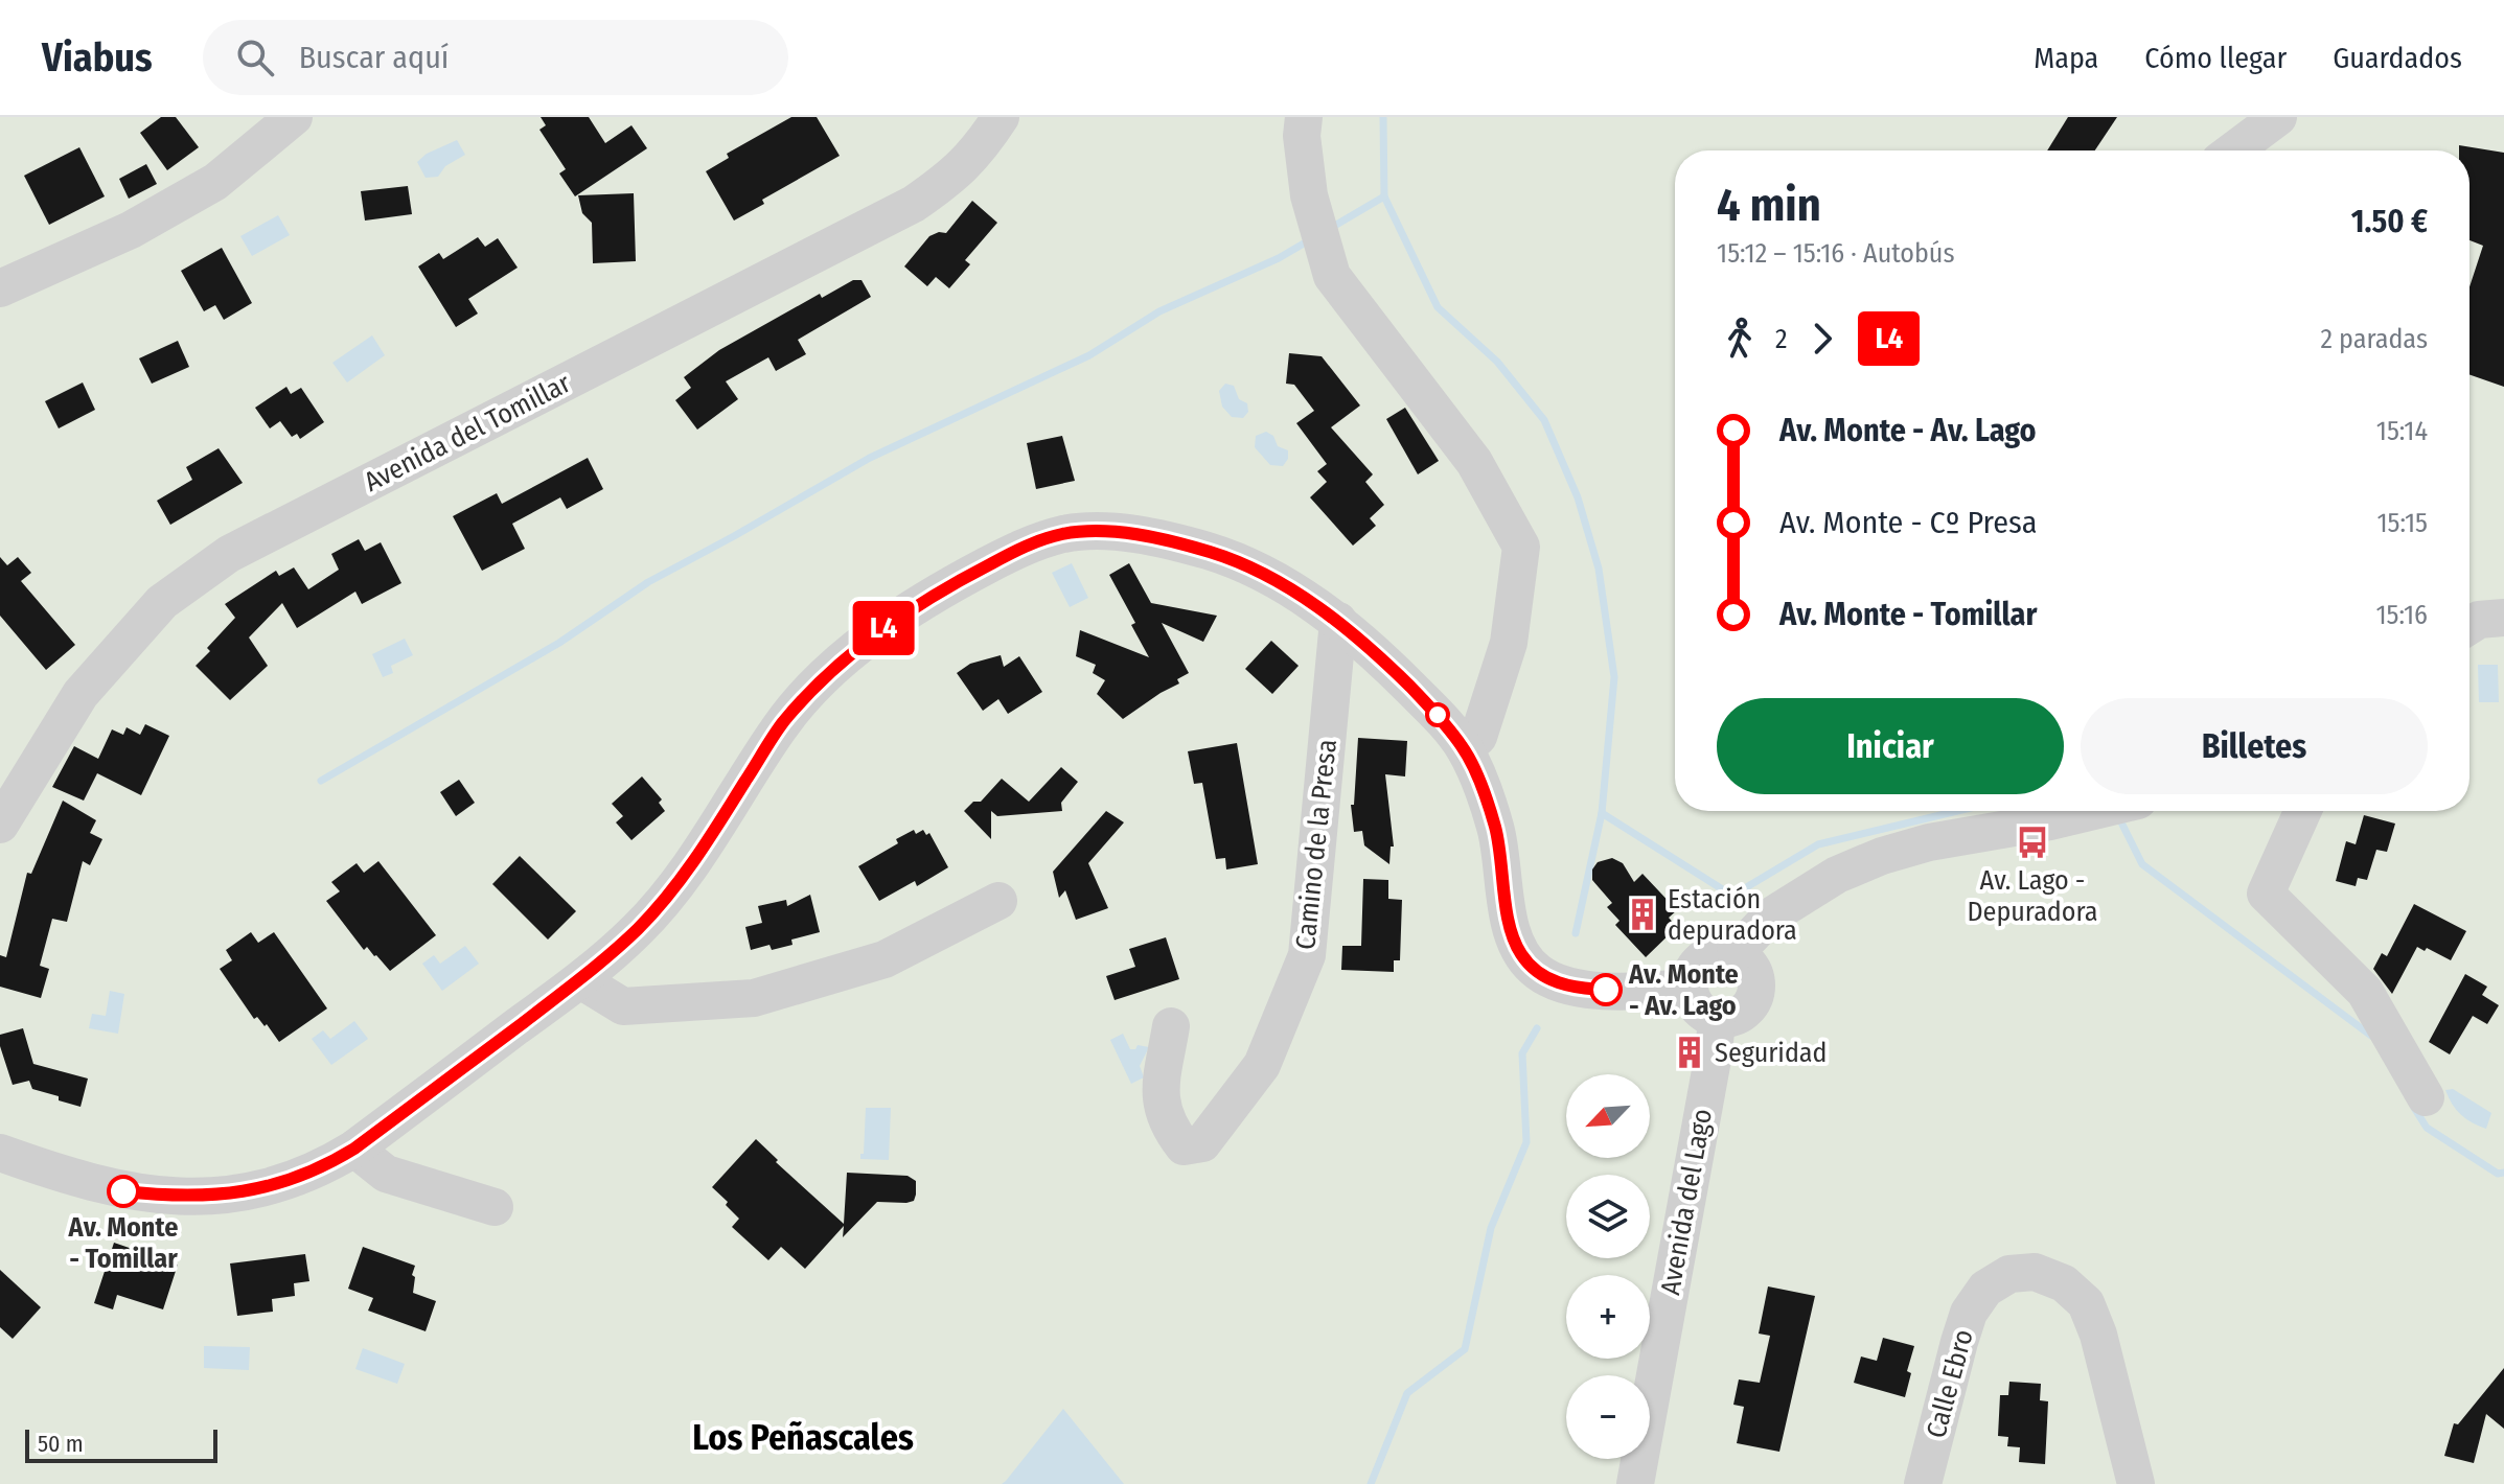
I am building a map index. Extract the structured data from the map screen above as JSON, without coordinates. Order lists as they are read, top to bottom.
{
  "streets": {
    "street": [
      "Avenida del Tomillar",
      "Camino de la Presa",
      "Avenida del Lago",
      "Calle Ebro"
    ]
  },
  "districts": ["Los Peñascales"],
  "places": {
    "bus stop": ["Av. Lago - Depuradora"],
    "building": ["Estación depuradora", "Seguridad"],
    "other": ["Av. Monte - Av. Lago", "Av. Monte - Tomillar"]
  },
  "lines": ["bus line L4"],
  "scale_bar": "50 m",
  "north": "bottom left",
  "page": {
    "header": "Viabus",
    "search": "Buscar aquí",
    "nav": ["Mapa", "Cómo llegar", "Guardados"],
    "on_map": "L4",
    "heading": ["4 min", "15:12 – 15:16 · Autobús", "1.50 €"],
    "legs": ["2", "L4", "2 paradas"],
    "list": [
      {
        "name": "Av. Monte - Av. Lago",
        "value": "15:14"
      },
      {
        "name": "Av. Monte - Cº Presa",
        "value": "15:15"
      },
      {
        "name": "Av. Monte - Tomillar",
        "value": "15:16"
      }
    ],
    "buttons": ["Iniciar", "Billetes"],
    "map_buttons": ["+", "−"],
    "scale": "50 m"
  }
}
